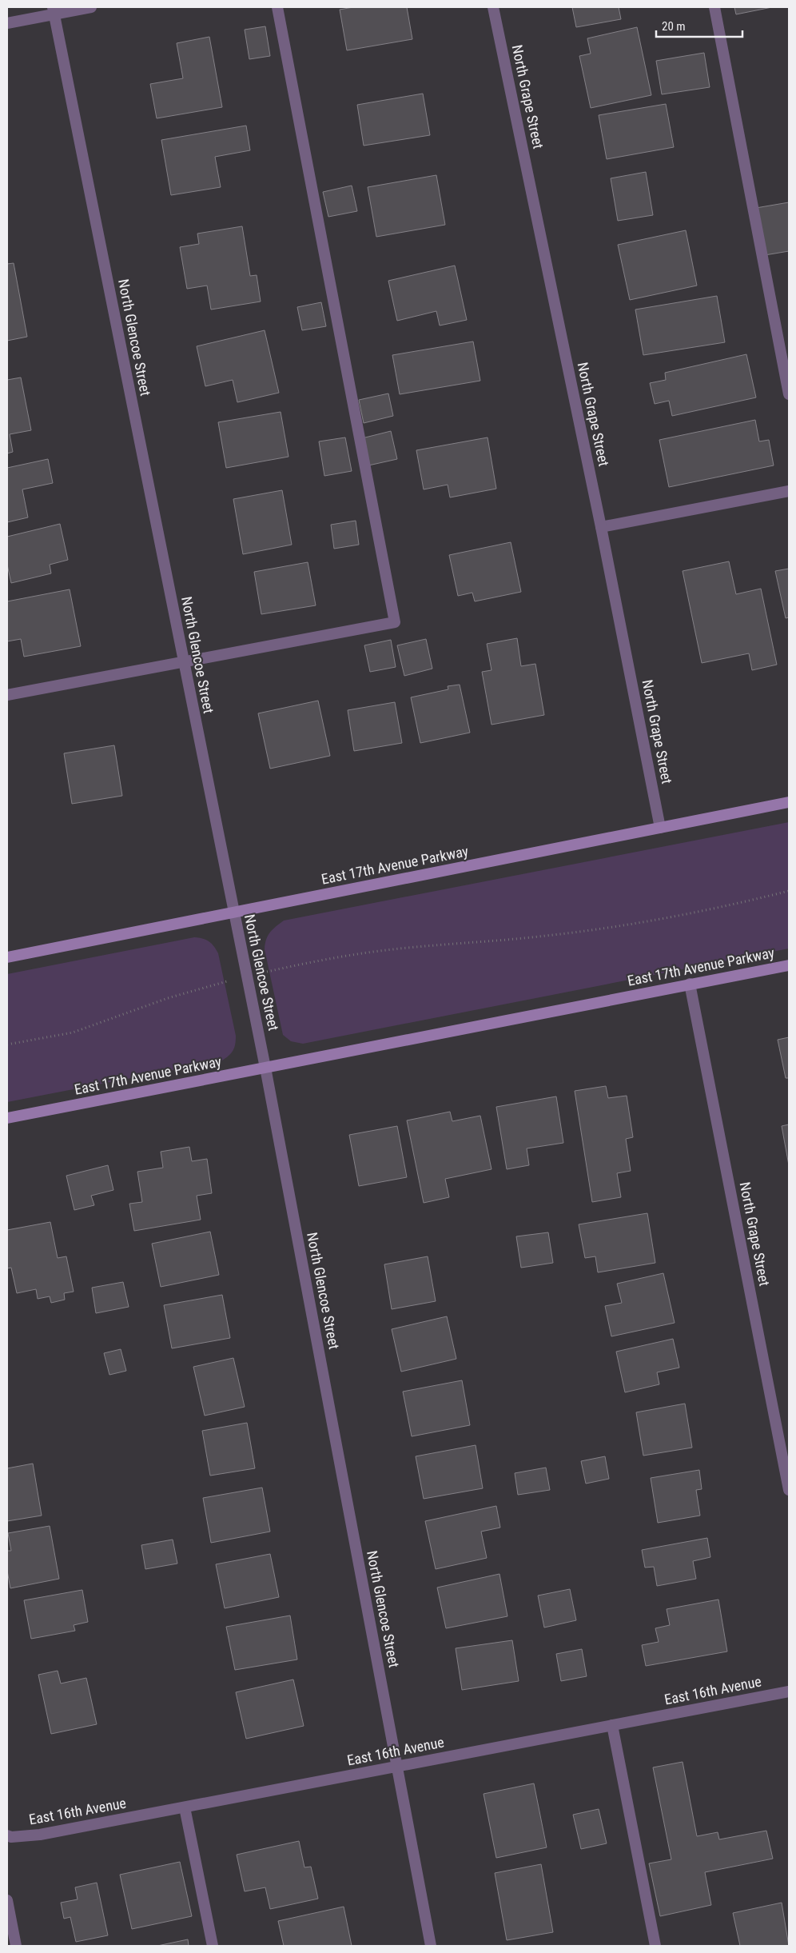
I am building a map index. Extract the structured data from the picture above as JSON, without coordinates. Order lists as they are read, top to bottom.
{
  "streets": {
    "main road": ["East 17th Avenue Parkway"],
    "street": ["North Grape Street", "North Glencoe Street", "East 16th Avenue"]
  },
  "crossings": [
    ["North Grape Street", "East 17th Avenue Parkway"],
    ["North Glencoe Street", "East 17th Avenue Parkway"],
    ["North Glencoe Street", "East 16th Avenue"]
  ],
  "scale_bar": "20 m"
}
